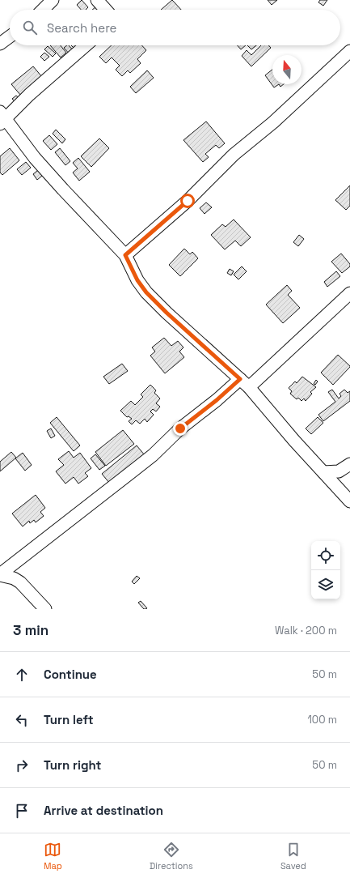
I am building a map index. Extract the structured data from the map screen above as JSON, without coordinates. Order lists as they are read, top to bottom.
{
  "north": "top",
  "page": {
    "search": "Search here",
    "heading": ["3 min", "Walk · 200 m"],
    "list": [
      ["Continue", "50 m"],
      ["Turn left", "100 m"],
      ["Turn right", "50 m"],
      "Arrive at destination"
    ],
    "nav": ["Map", "Directions", "Saved"]
  }
}
